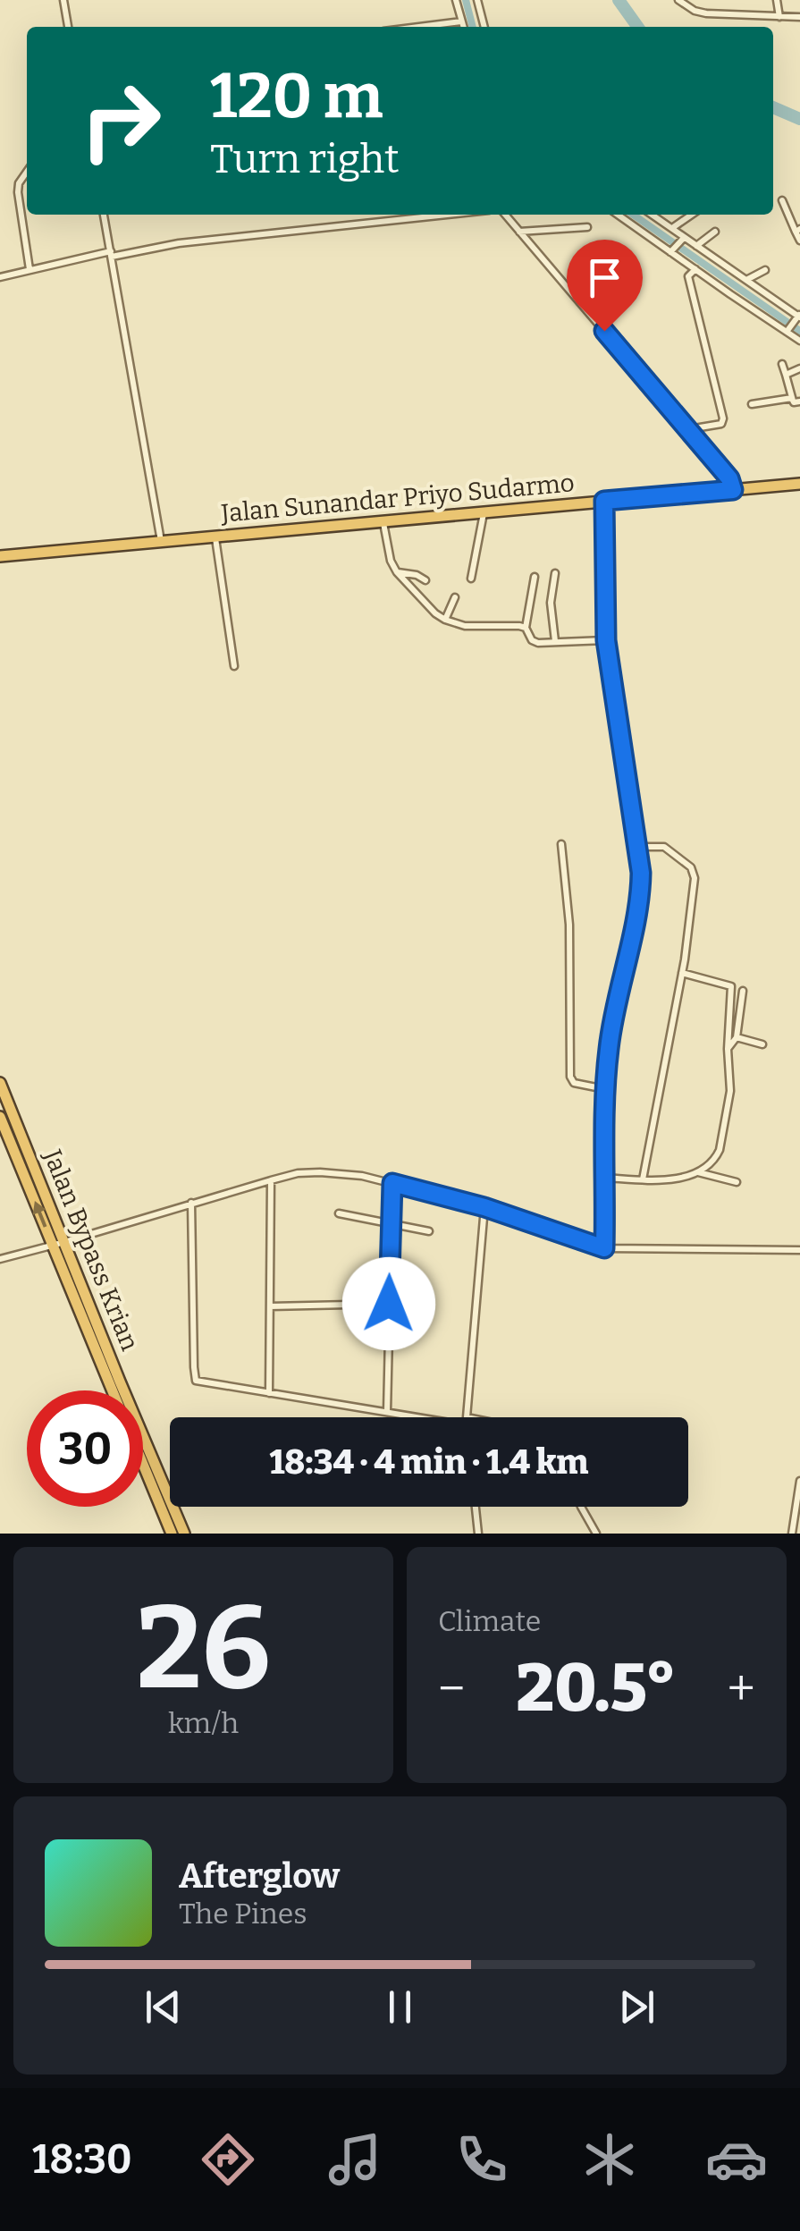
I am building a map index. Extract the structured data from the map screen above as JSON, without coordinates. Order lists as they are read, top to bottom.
{
  "streets": {
    "highway": ["Jalan Sunandar Priyo Sudarmo", "Jalan Bypass Krian"]
  },
  "page": {
    "turn": ["120 m", "Turn right"],
    "limit": "30",
    "trip": "18:34 · 4 min · 1.4 km",
    "tile": [
      ["26", "km/h"],
      "Climate"
    ],
    "heat": ["−", "20.5°", "+"],
    "song": ["Afterglow", "The Pines"],
    "tabs": "18:30"
  }
}
